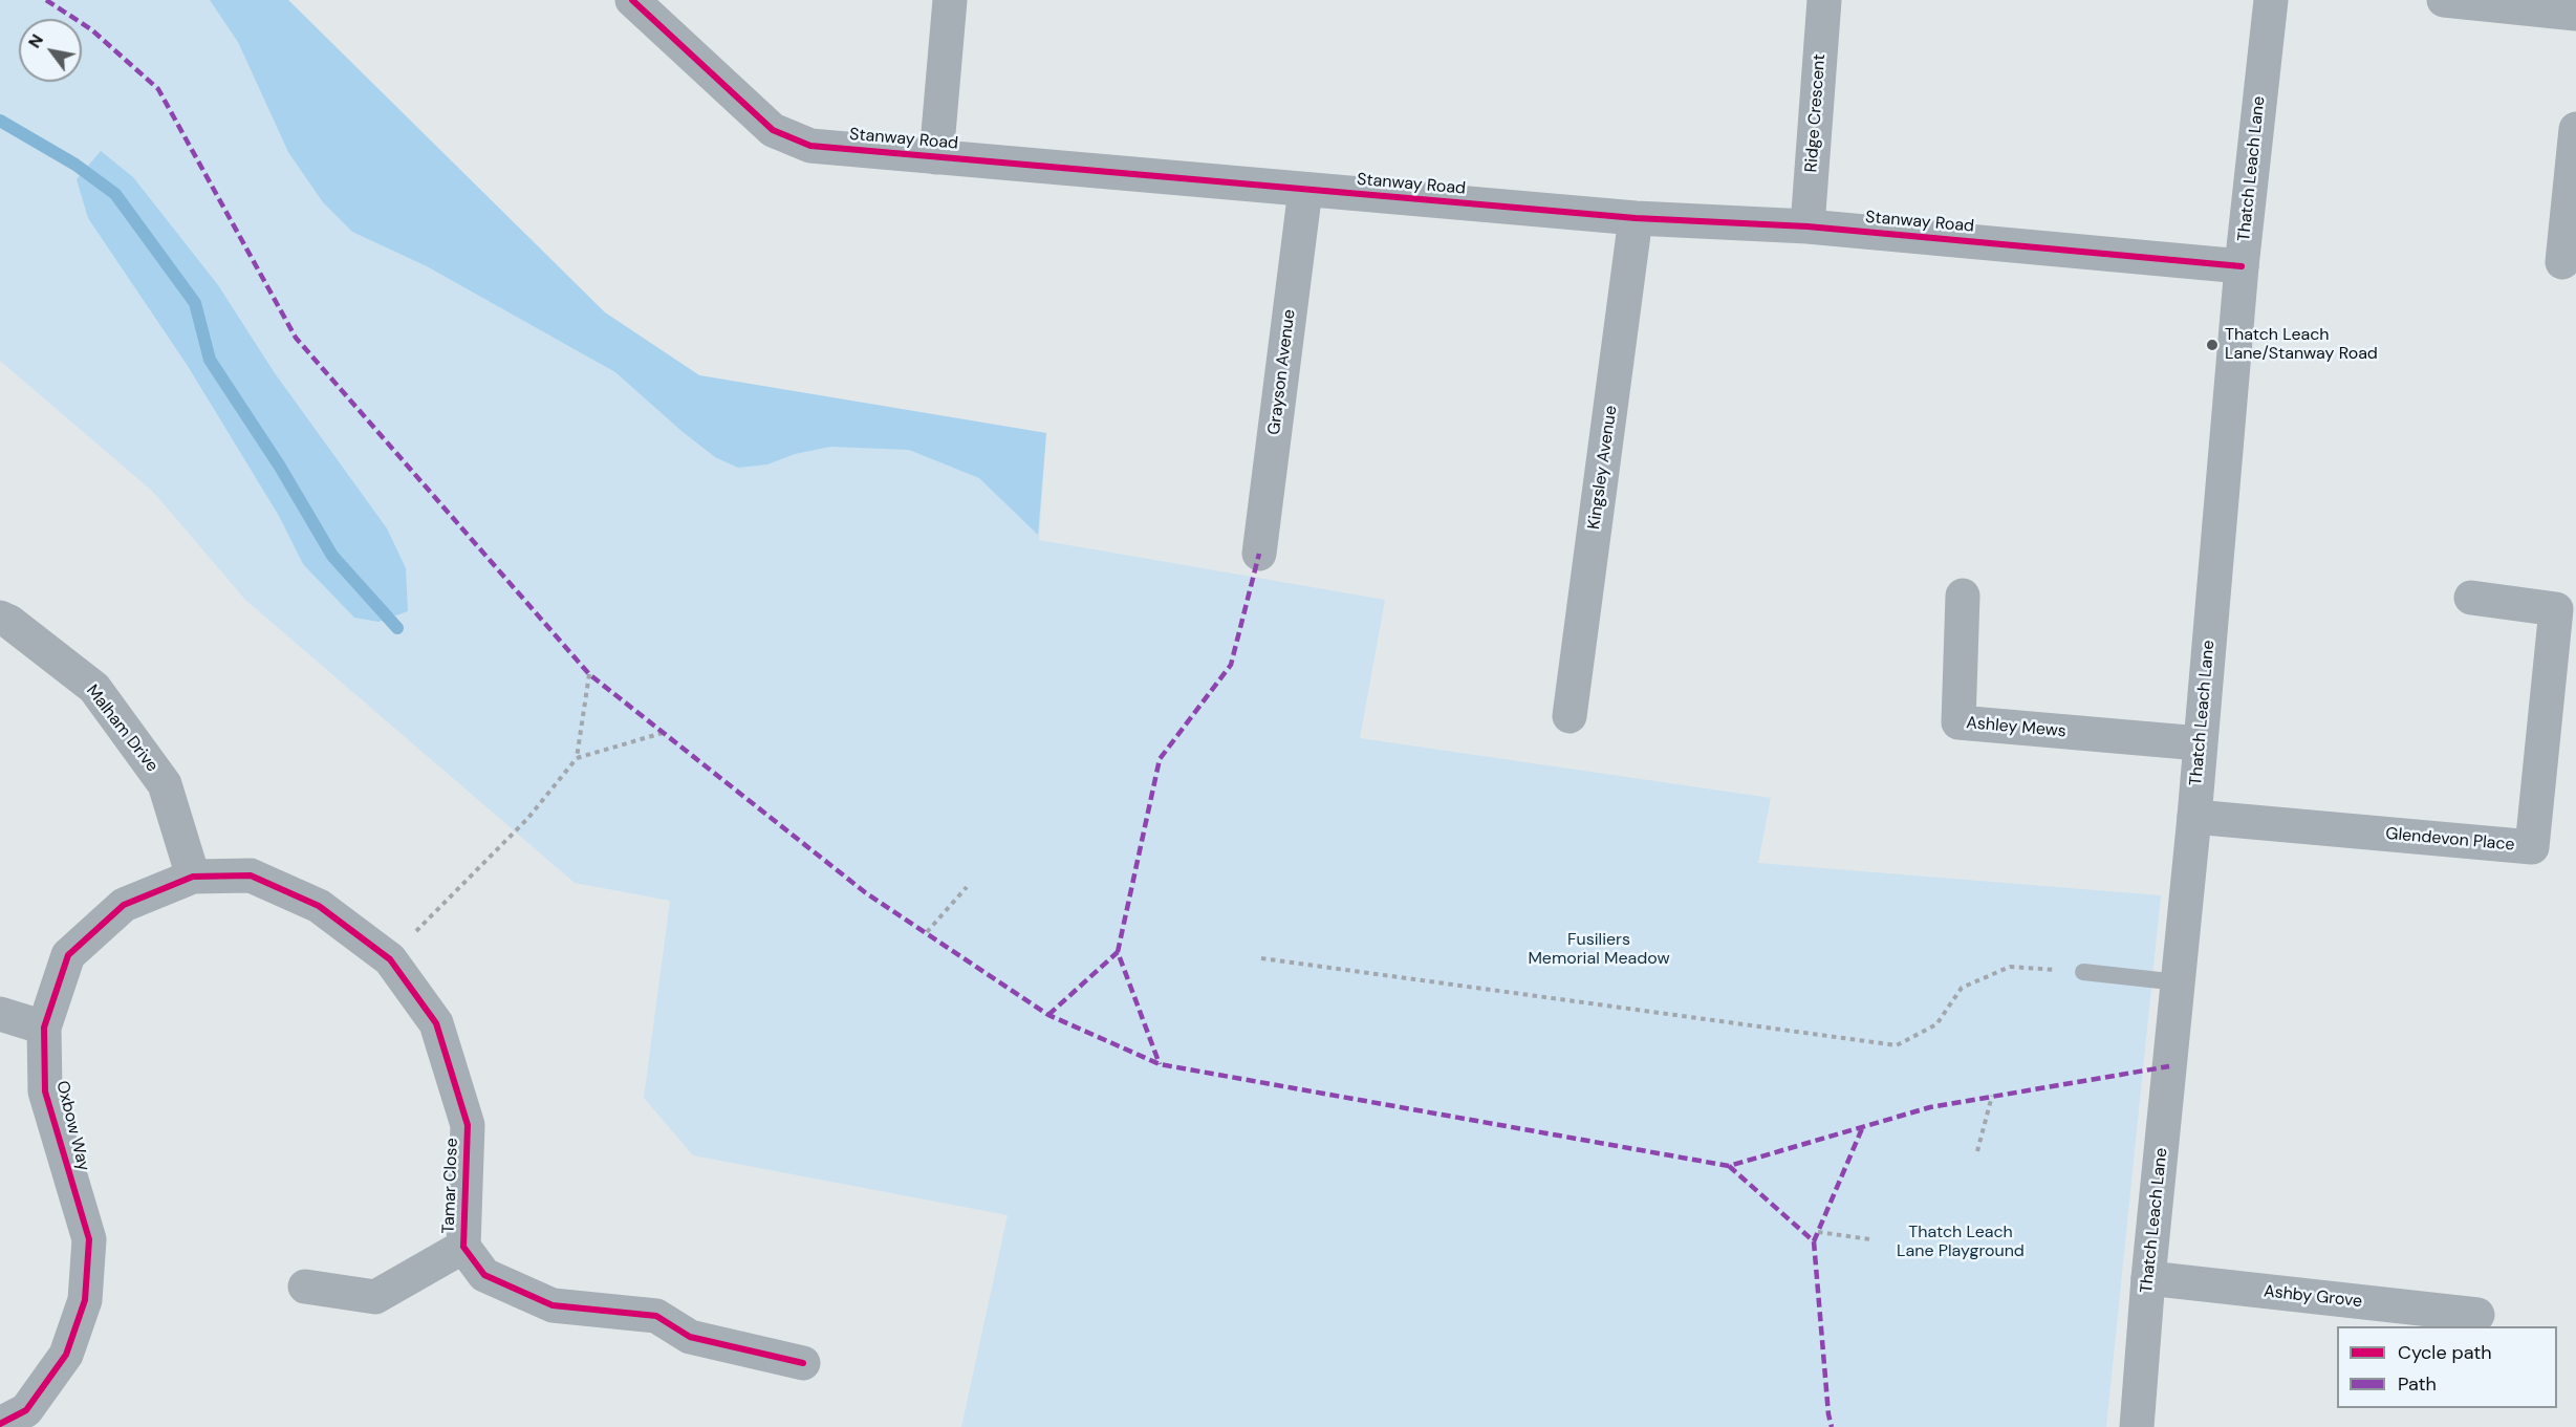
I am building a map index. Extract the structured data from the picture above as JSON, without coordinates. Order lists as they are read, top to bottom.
{
  "streets": {
    "street": [
      "Ridge Crescent",
      "Stanway Road",
      "Thatch Leach Lane",
      "Grayson Avenue",
      "Kingsley Avenue",
      "Ashley Mews",
      "Malham Drive",
      "Glendevon Place",
      "Oxbow Way",
      "Tamar Close",
      "Ashby Grove"
    ]
  },
  "crossings": [
    ["Ridge Crescent", "Stanway Road"],
    ["Stanway Road", "Thatch Leach Lane"],
    ["Stanway Road", "Grayson Avenue"],
    ["Stanway Road", "Kingsley Avenue"],
    ["Thatch Leach Lane", "Ashley Mews"],
    ["Thatch Leach Lane", "Glendevon Place"],
    ["Thatch Leach Lane", "Ashby Grove"],
    ["Malham Drive", "Oxbow Way"],
    ["Malham Drive", "Tamar Close"],
    ["Oxbow Way", "Tamar Close"]
  ],
  "parks": ["Fusiliers Memorial Meadow", "Thatch Leach Lane Playground"],
  "places": ["Thatch Leach Lane/Stanway Road"],
  "legend": ["Cycle path", "Path"],
  "north": "top left"
}
